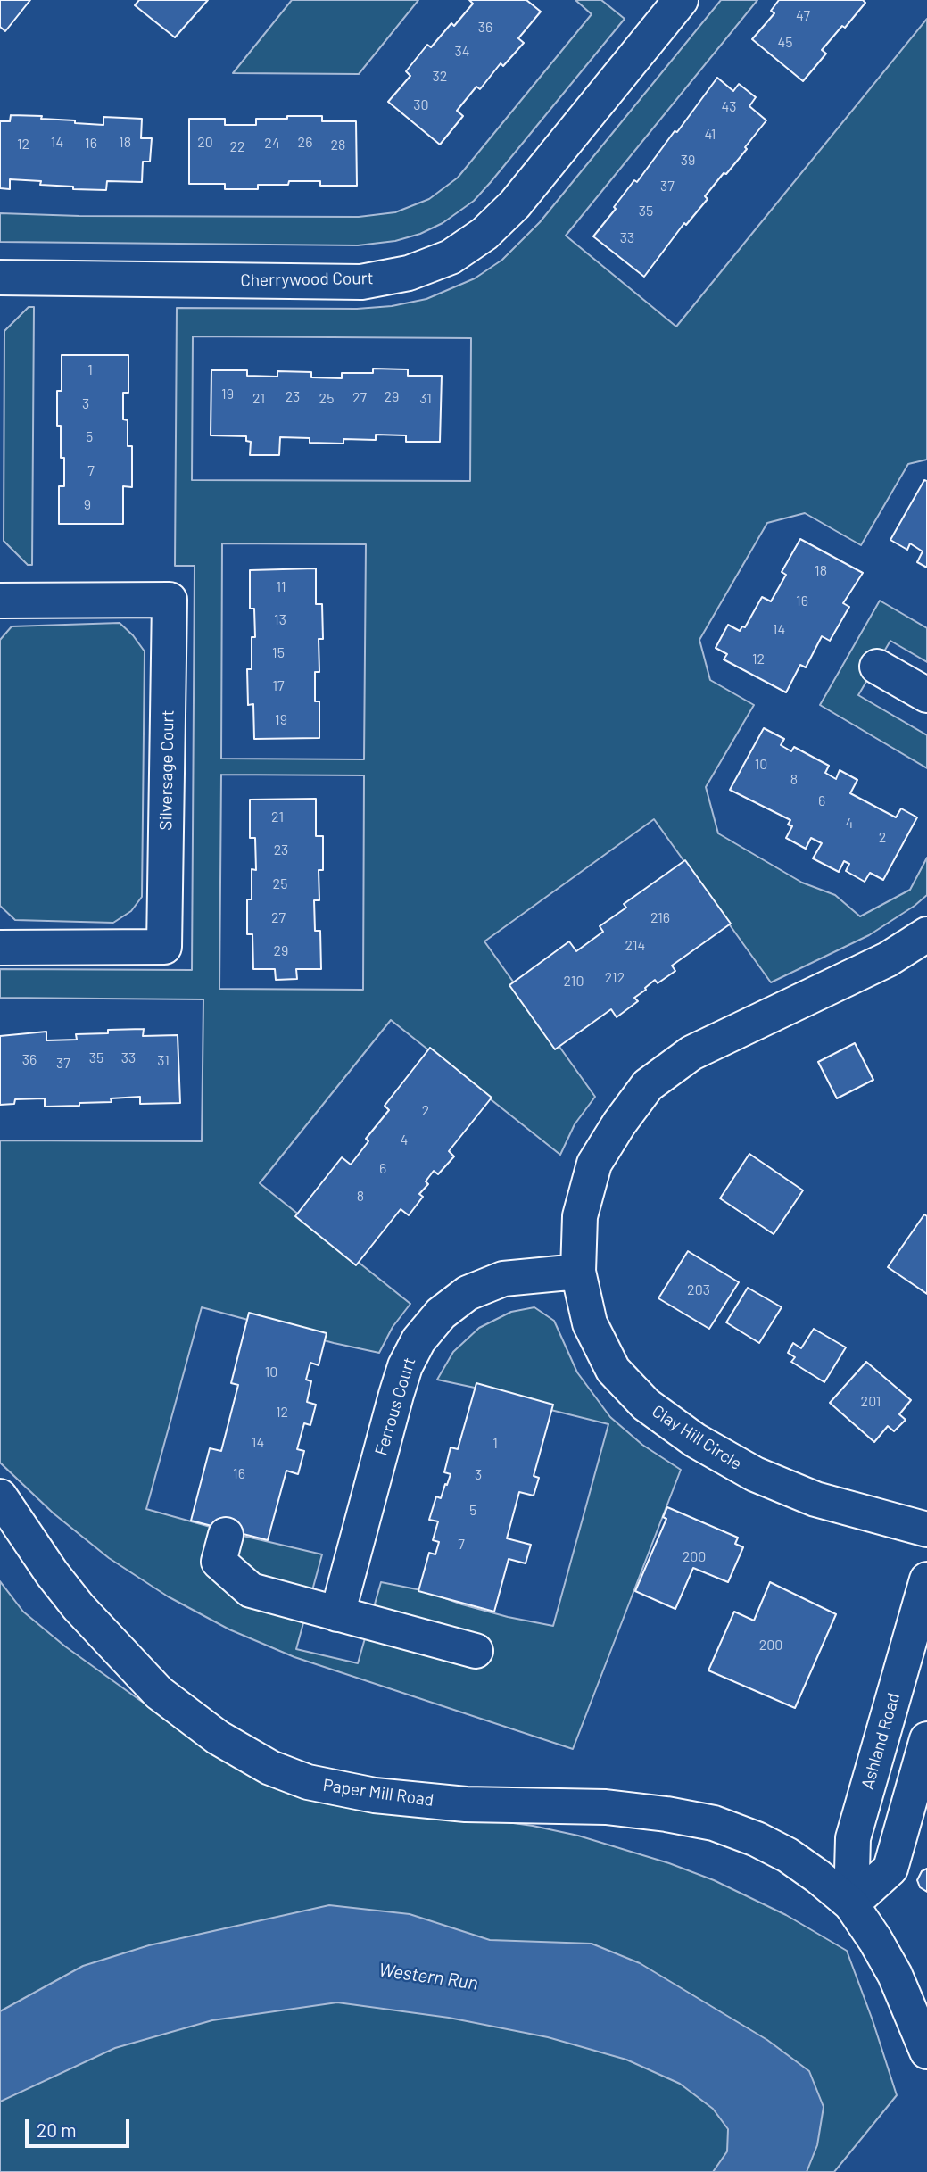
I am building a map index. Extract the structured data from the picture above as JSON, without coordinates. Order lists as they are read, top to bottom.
{
  "streets": {
    "street": [
      "Cherrywood Court",
      "Silversage Court",
      "Ferrous Court",
      "Clay Hill Circle",
      "Ashland Road",
      "Paper Mill Road"
    ]
  },
  "crossings": [
    ["Ferrous Court", "Clay Hill Circle"],
    ["Ashland Road", "Paper Mill Road"]
  ],
  "water": ["Western Run"],
  "house_numbers": [
    "47",
    "36",
    "45",
    "34",
    "32",
    "30",
    "43",
    "41",
    "14",
    "18",
    "20",
    "26",
    "16",
    "24",
    "12",
    "28",
    "22",
    "39",
    "37",
    "35",
    "33",
    "1",
    "19",
    "23",
    "29",
    "27",
    "21",
    "25",
    "31",
    "3",
    "5",
    "7",
    "9",
    "18",
    "11",
    "16",
    "13",
    "14",
    "15",
    "12",
    "17",
    "19",
    "10",
    "8",
    "6",
    "21",
    "4",
    "2",
    "23",
    "25",
    "27",
    "216",
    "214",
    "29",
    "212",
    "210",
    "35",
    "33",
    "36",
    "31",
    "37",
    "2",
    "4",
    "6",
    "8",
    "203",
    "10",
    "201",
    "12",
    "14",
    "1",
    "16",
    "3",
    "5",
    "7",
    "200",
    "200"
  ],
  "scale_bar": "20 m"
}
